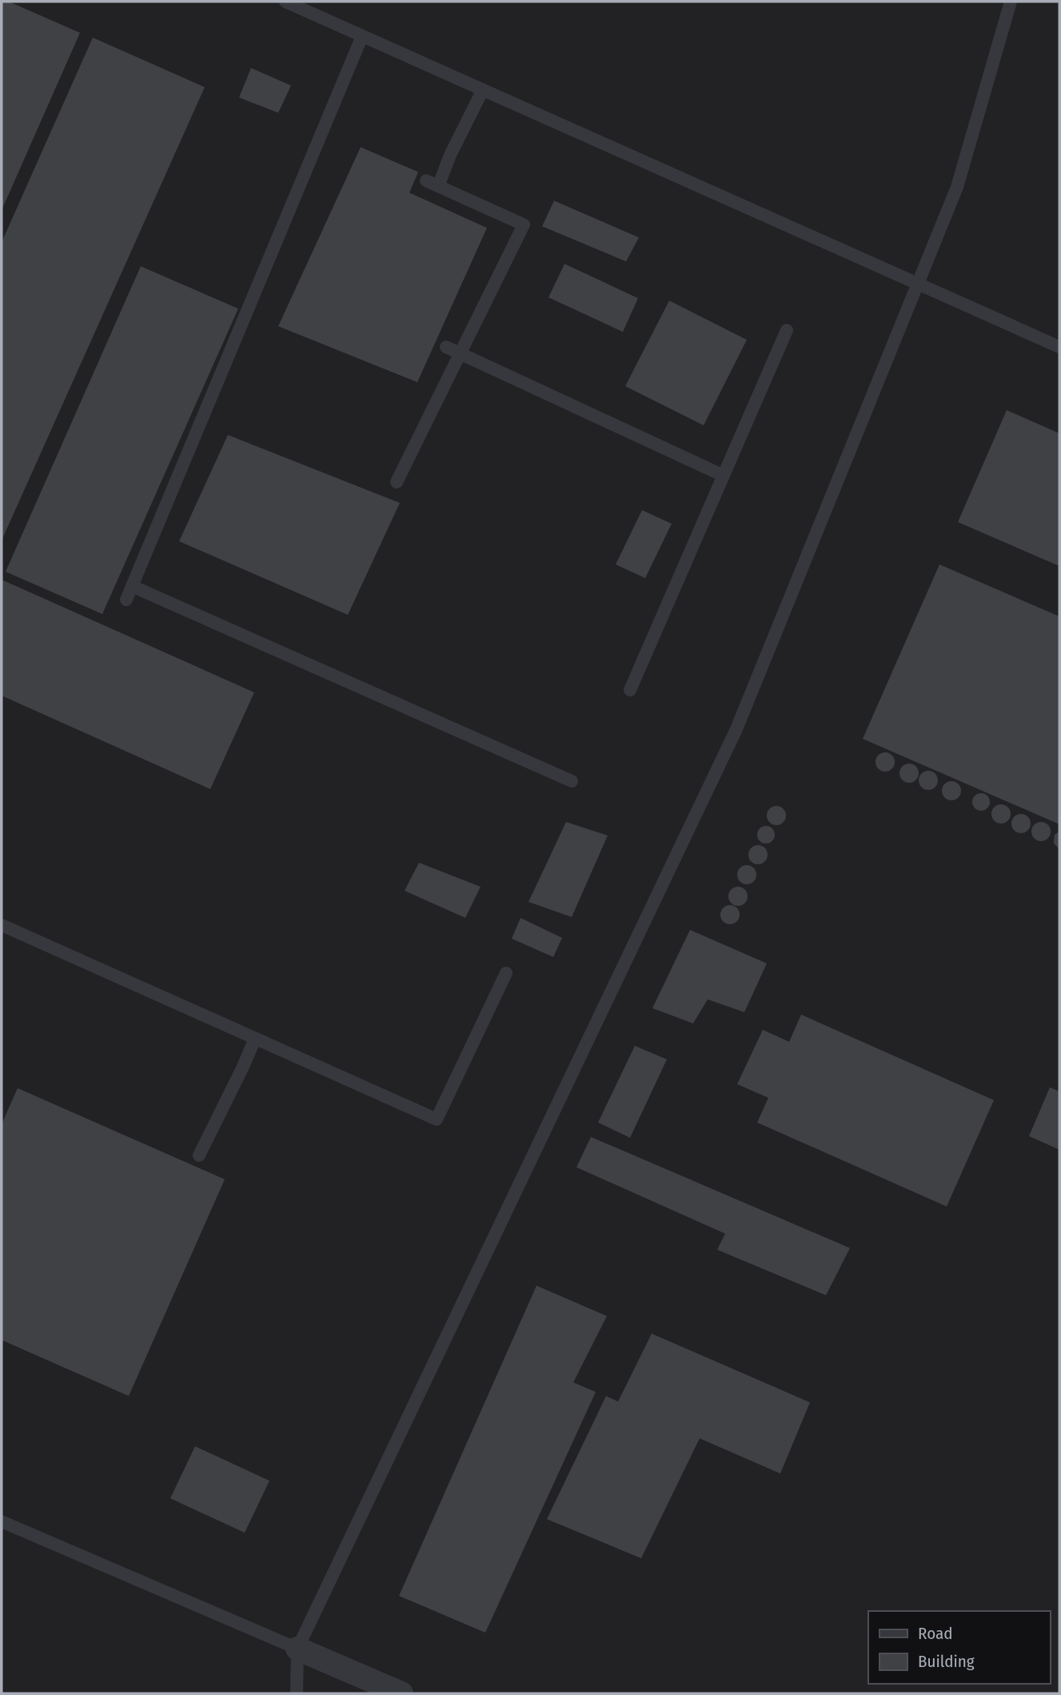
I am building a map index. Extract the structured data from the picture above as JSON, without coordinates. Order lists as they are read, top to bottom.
{
  "legend": ["Road", "Building"]
}
